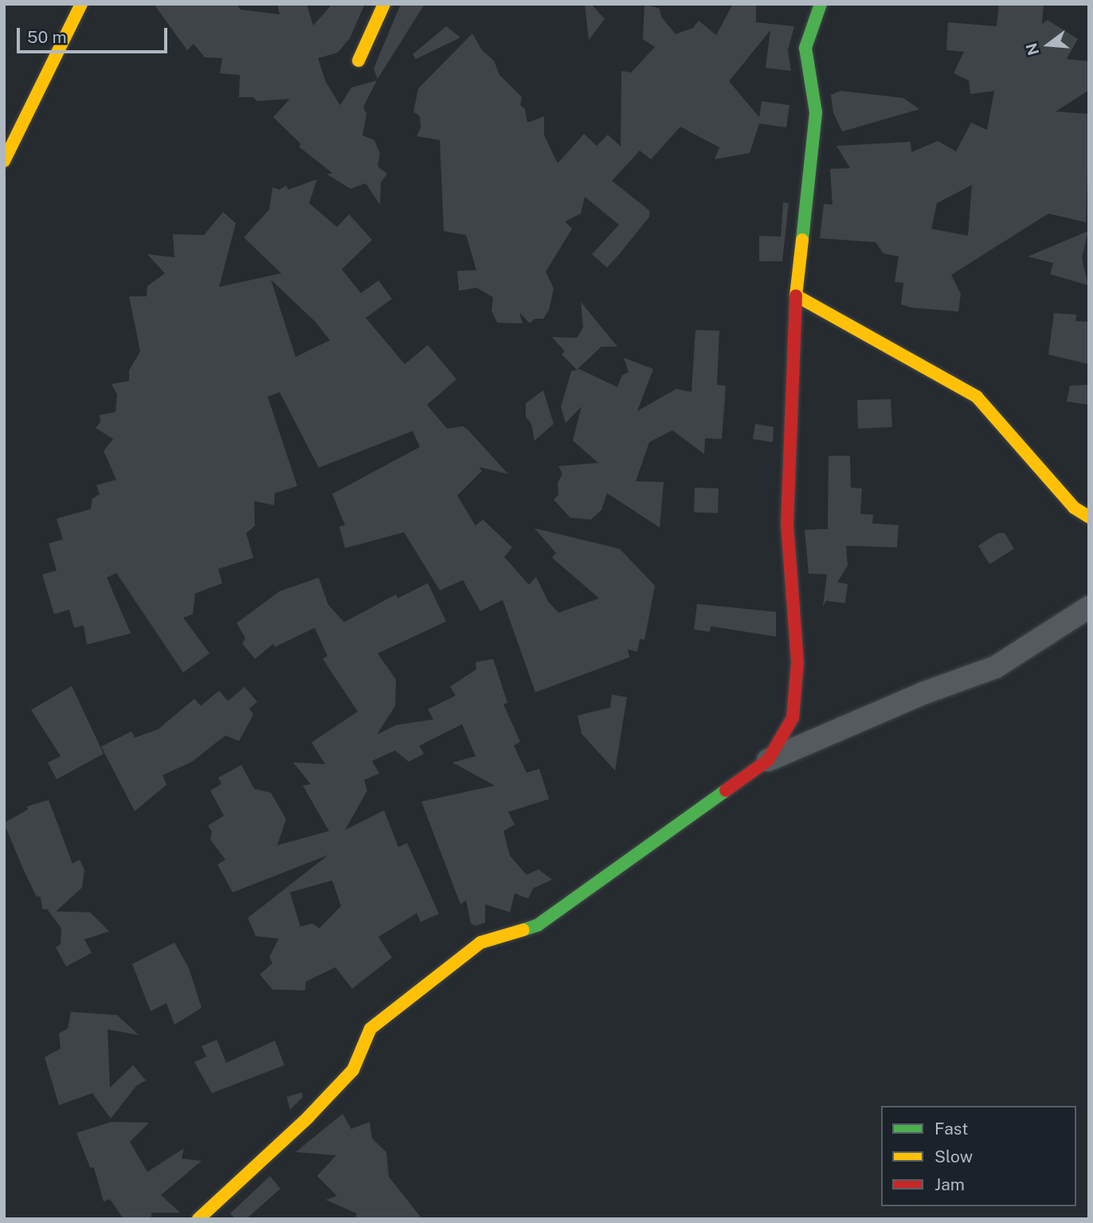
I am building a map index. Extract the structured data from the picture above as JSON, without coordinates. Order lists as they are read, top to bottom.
{
  "legend": ["Fast", "Slow", "Jam"],
  "scale_bar": "50 m",
  "north": "left"
}
